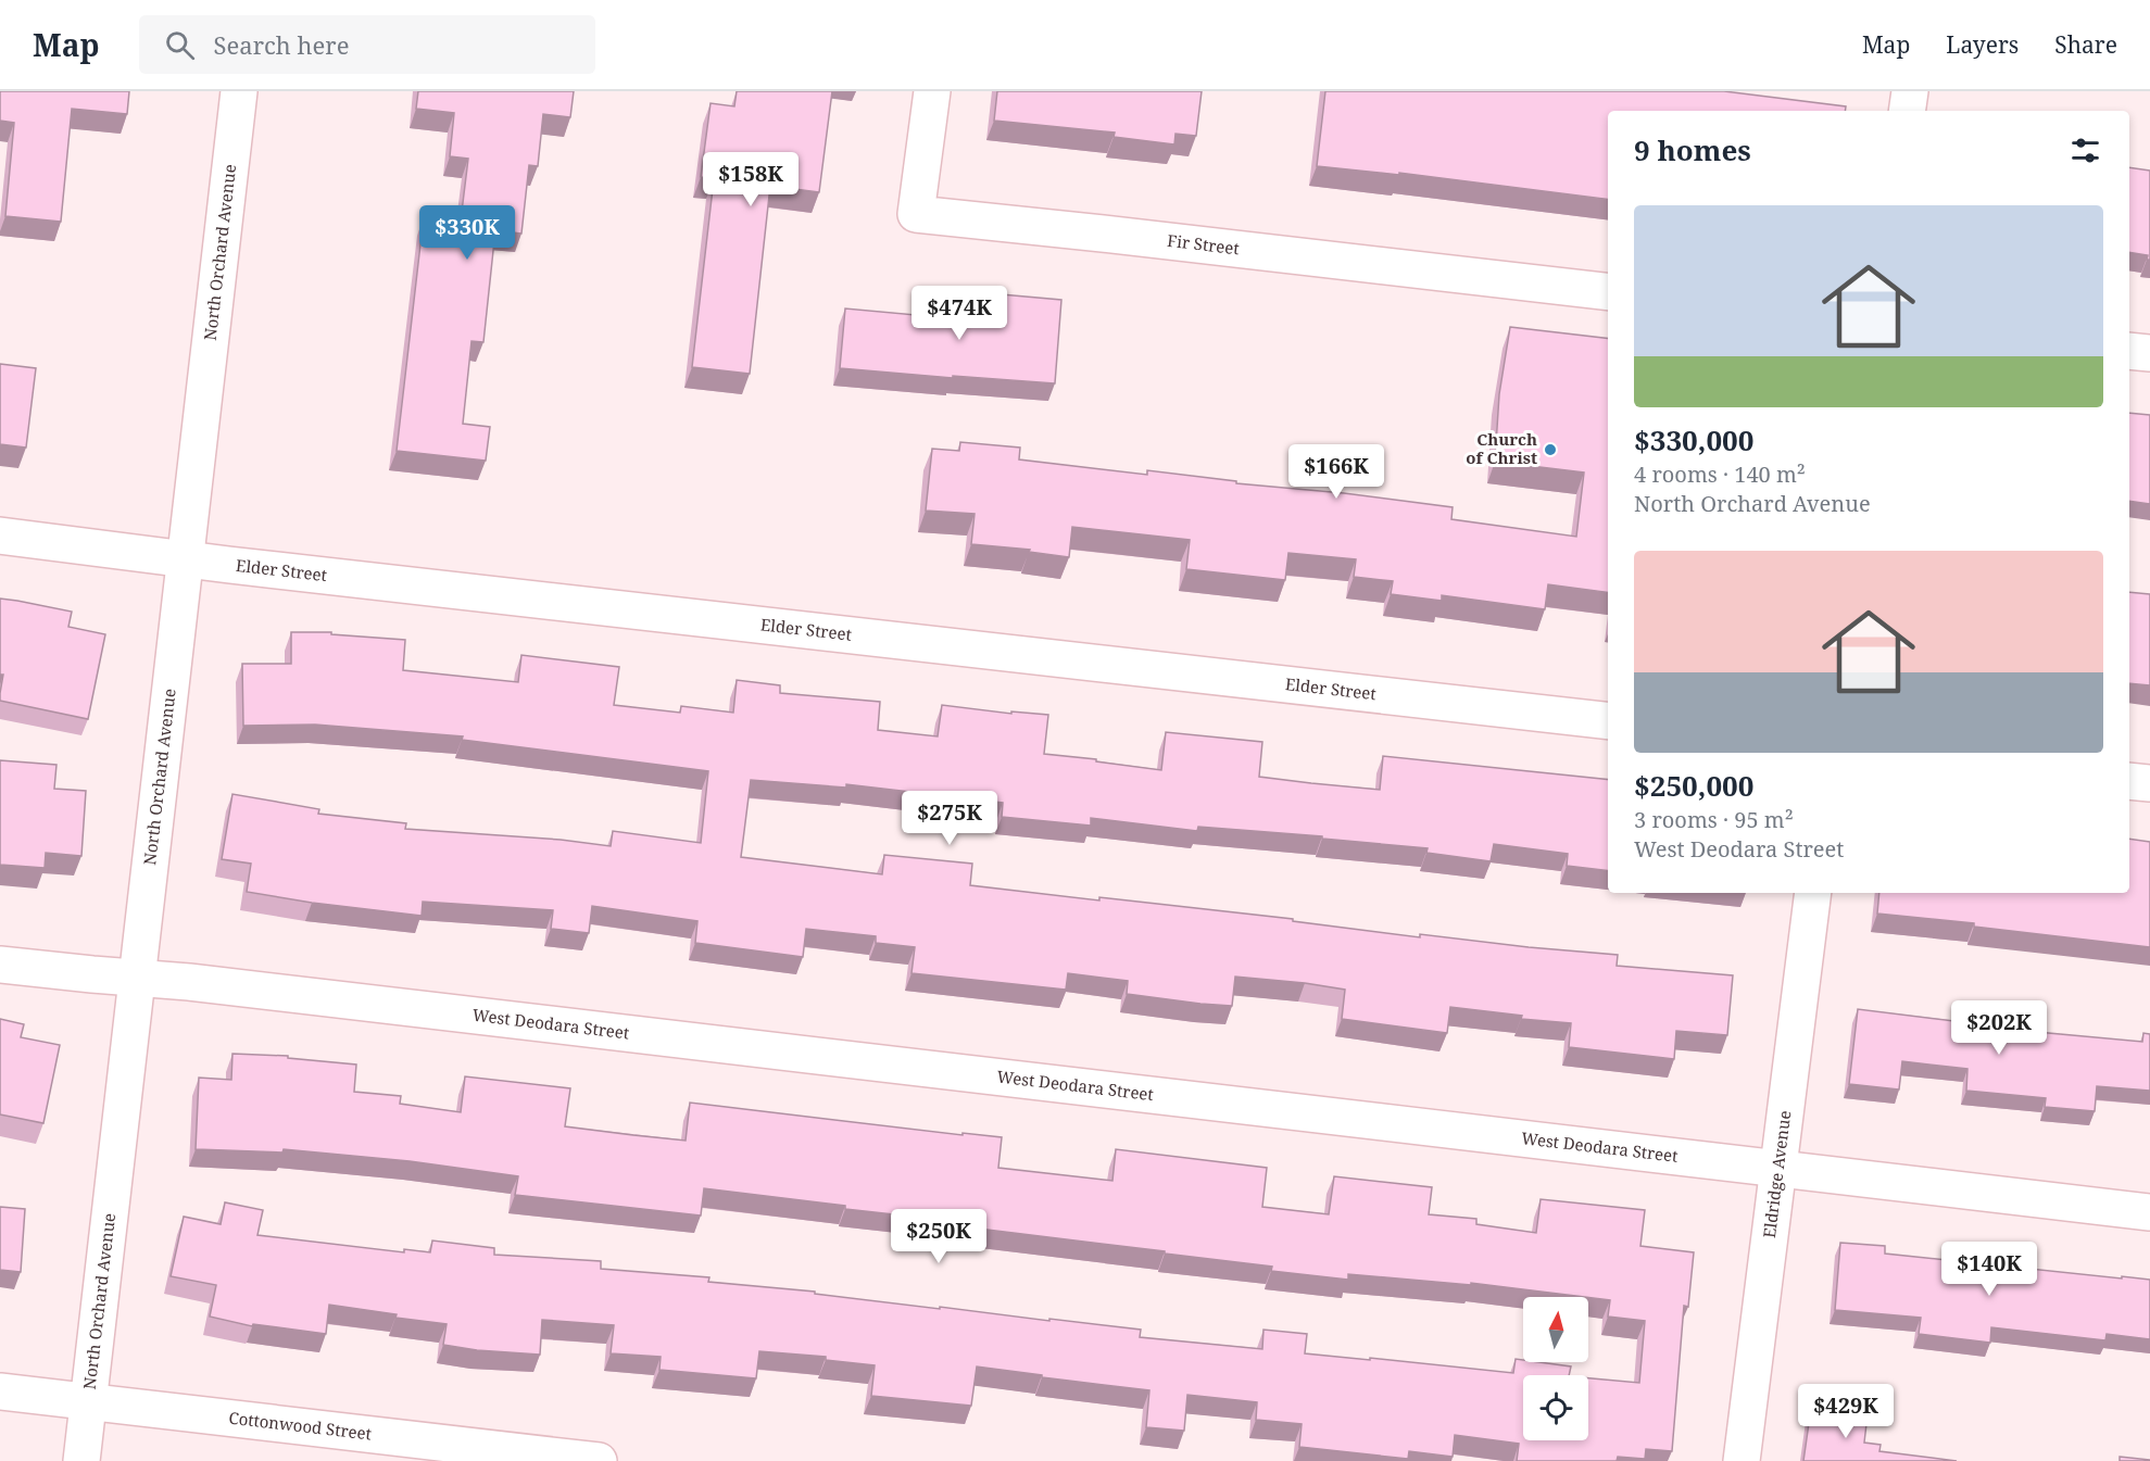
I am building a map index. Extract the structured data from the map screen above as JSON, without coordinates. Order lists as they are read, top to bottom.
{
  "streets": {
    "street": [
      "Fir Street",
      "North Orchard Avenue",
      "Elder Street",
      "West Deodara Street",
      "Eldridge Avenue",
      "Cottonwood Street"
    ]
  },
  "crossings": [
    ["North Orchard Avenue", "Elder Street"],
    ["North Orchard Avenue", "West Deodara Street"],
    ["North Orchard Avenue", "Cottonwood Street"],
    ["West Deodara Street", "Eldridge Avenue"]
  ],
  "places": ["Church of Christ"],
  "north": "top",
  "page": {
    "header": "Map",
    "search": "Search here",
    "nav": ["Map", "Layers", "Share"],
    "heading": "9 homes",
    "price": [
      "$158K",
      "$330K",
      "$474K",
      "$166K",
      "$275K",
      "$202K",
      "$250K",
      "$140K",
      "$429K"
    ],
    "list": [
      {
        "name": "$330,000",
        "note": "4 rooms · 140 m² · North Orchard Avenue"
      },
      {
        "name": "$250,000",
        "note": "3 rooms · 95 m² · West Deodara Street"
      }
    ]
  }
}
